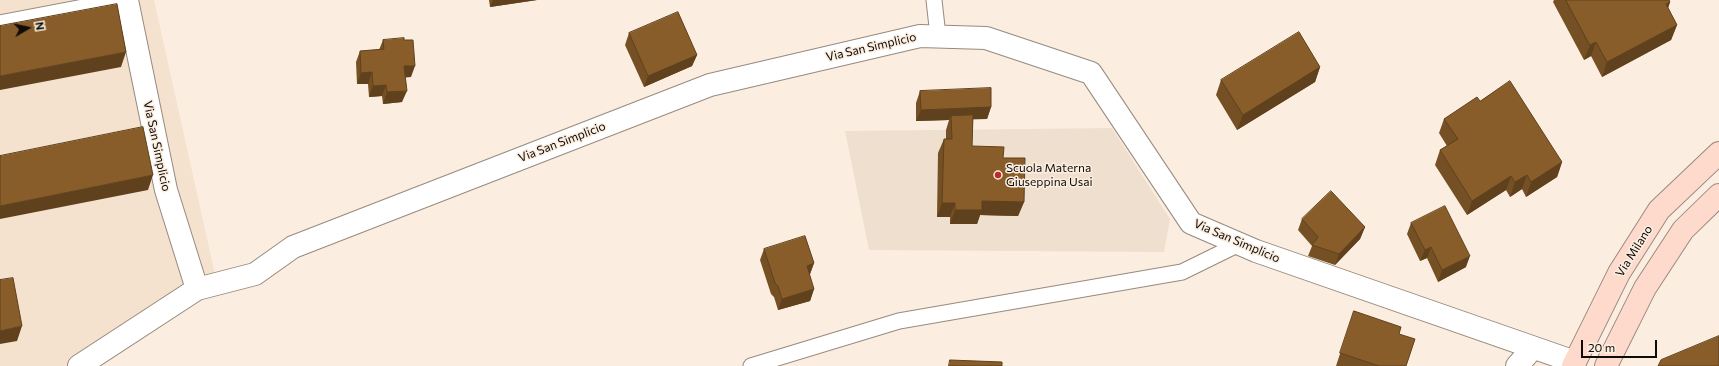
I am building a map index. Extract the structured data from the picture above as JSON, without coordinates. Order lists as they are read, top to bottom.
{
  "streets": {
    "main road": ["Via Milano"],
    "street": ["Via San Simplicio"]
  },
  "crossings": [
    ["Via San Simplicio", "Via Milano"]
  ],
  "places": ["Scuola Materna Giuseppina Usai"],
  "scale_bar": "20 m",
  "north": "right"
}
